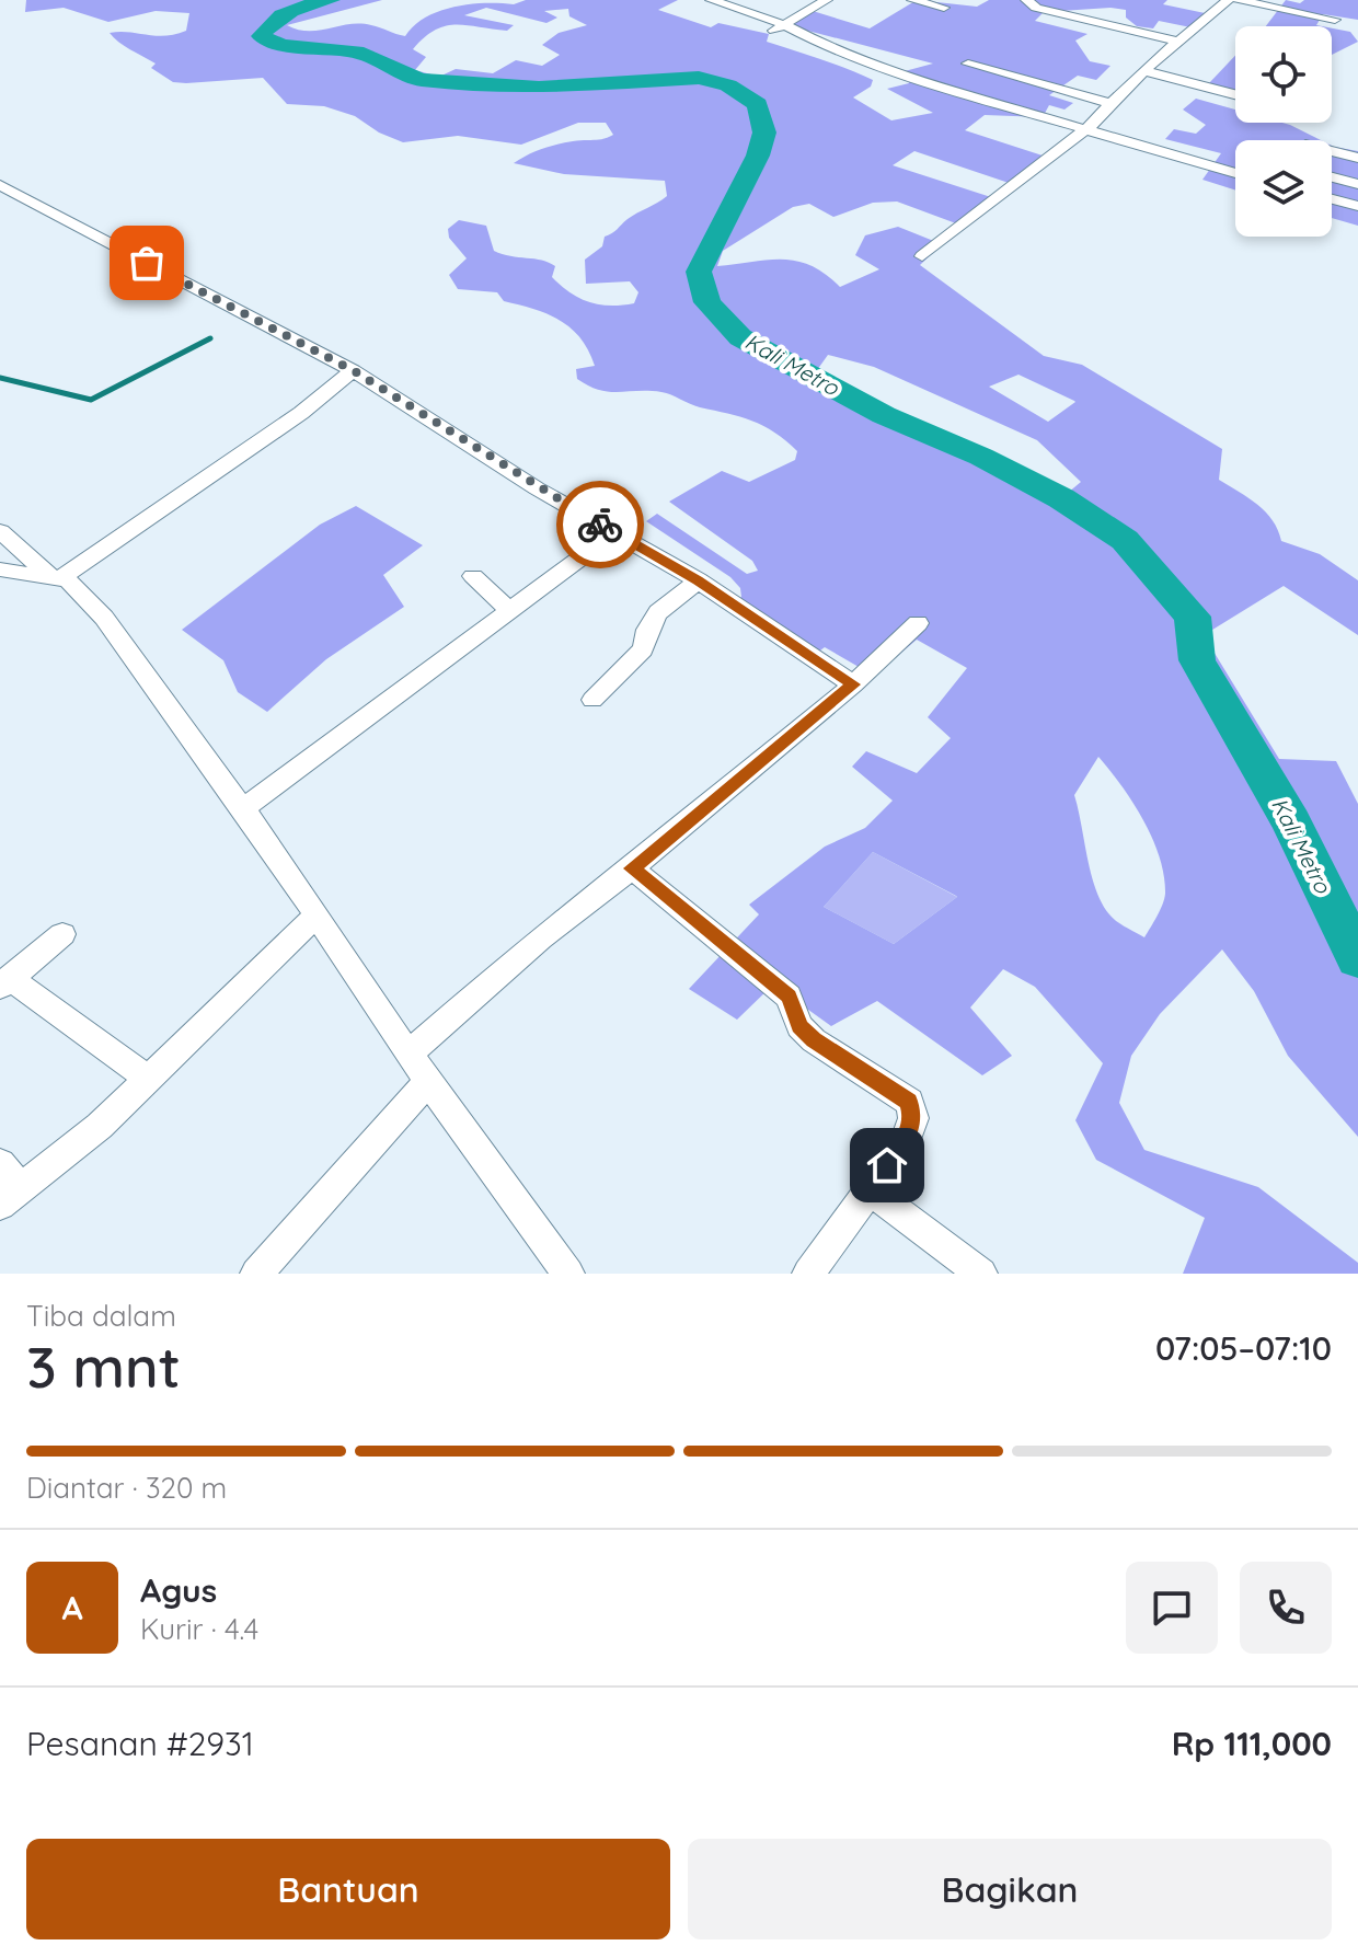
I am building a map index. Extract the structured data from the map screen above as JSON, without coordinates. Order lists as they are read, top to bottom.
{
  "water": ["Kali Metro"],
  "page": {
    "heading": ["3 mnt", "Tiba dalam", "07:05–07:10"],
    "panel": [
      "Agus",
      "Kurir · 4.4",
      "Pesanan #2931",
      "Rp 111,000"
    ],
    "bar": "Diantar · 320 m",
    "round": "A",
    "buttons": ["Bantuan", "Bagikan"]
  }
}
